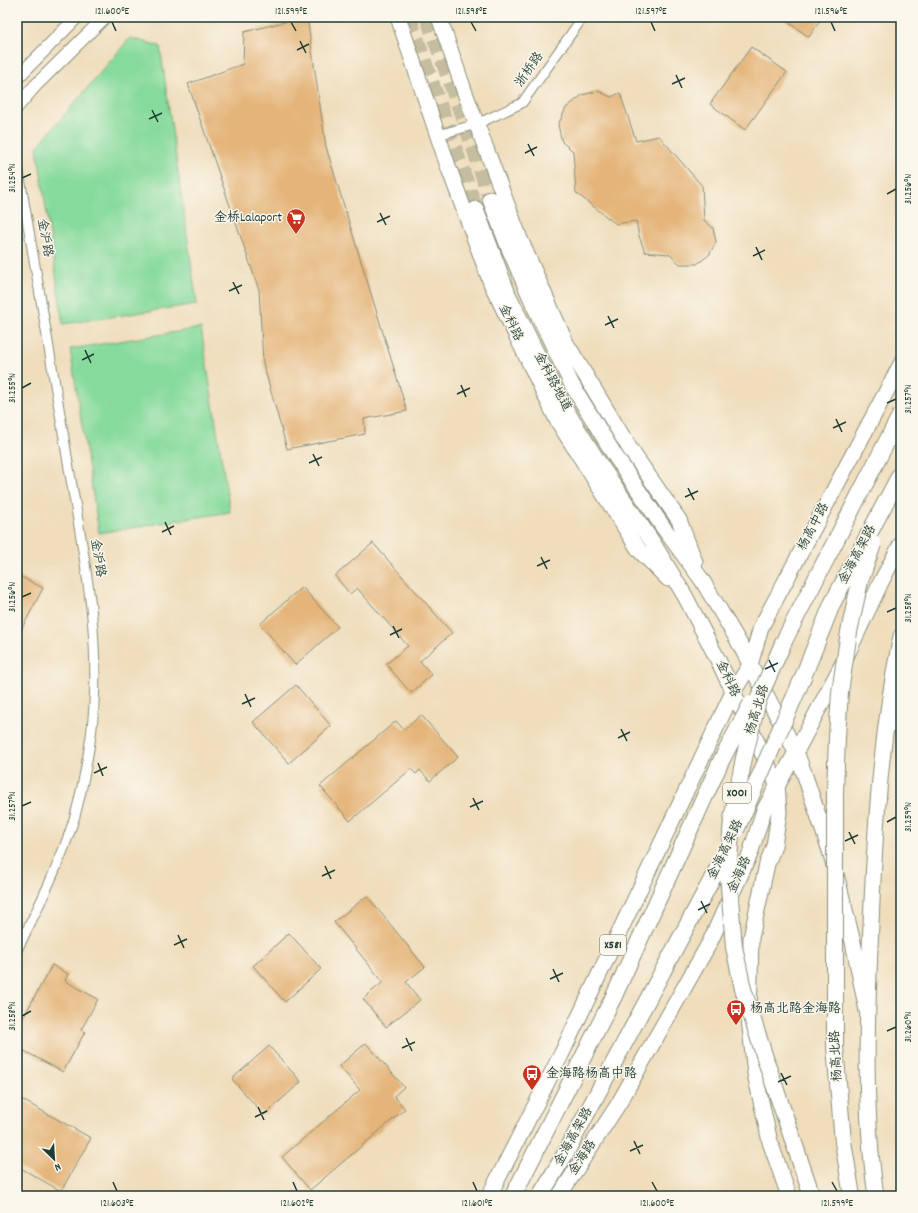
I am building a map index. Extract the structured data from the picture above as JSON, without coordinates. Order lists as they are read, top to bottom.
{
  "streets": {
    "highway": ["金海高架路", "杨高北路", "X001"],
    "main road": [
      "金科路",
      "金科路地道",
      "杨高中路",
      "金海路",
      "X581"
    ],
    "street": ["浙桥路", "金沪路"]
  },
  "crossings": [
    ["浙桥路", "金科路"],
    ["金科路", "金科路地道"],
    ["金科路", "杨高中路"],
    ["金科路", "金海路"],
    ["金科路", "X581"],
    ["杨高中路", "X581"],
    ["金海高架路", "杨高北路"]
  ],
  "places": {
    "supermarket": ["金桥Lalaport"],
    "bus stop": ["杨高北路金海路", "金海路杨高中路"]
  },
  "north": "bottom right",
  "coordinates": [
    "121.600°E",
    "121.599°E",
    "121.598°E",
    "121.597°E",
    "121.596°E",
    "31.254°N",
    "31.256°N",
    "31.255°N",
    "31.257°N",
    "31.258°N",
    "31.259°N",
    "31.260°N",
    "121.603°E",
    "121.602°E",
    "121.601°E"
  ]
}
